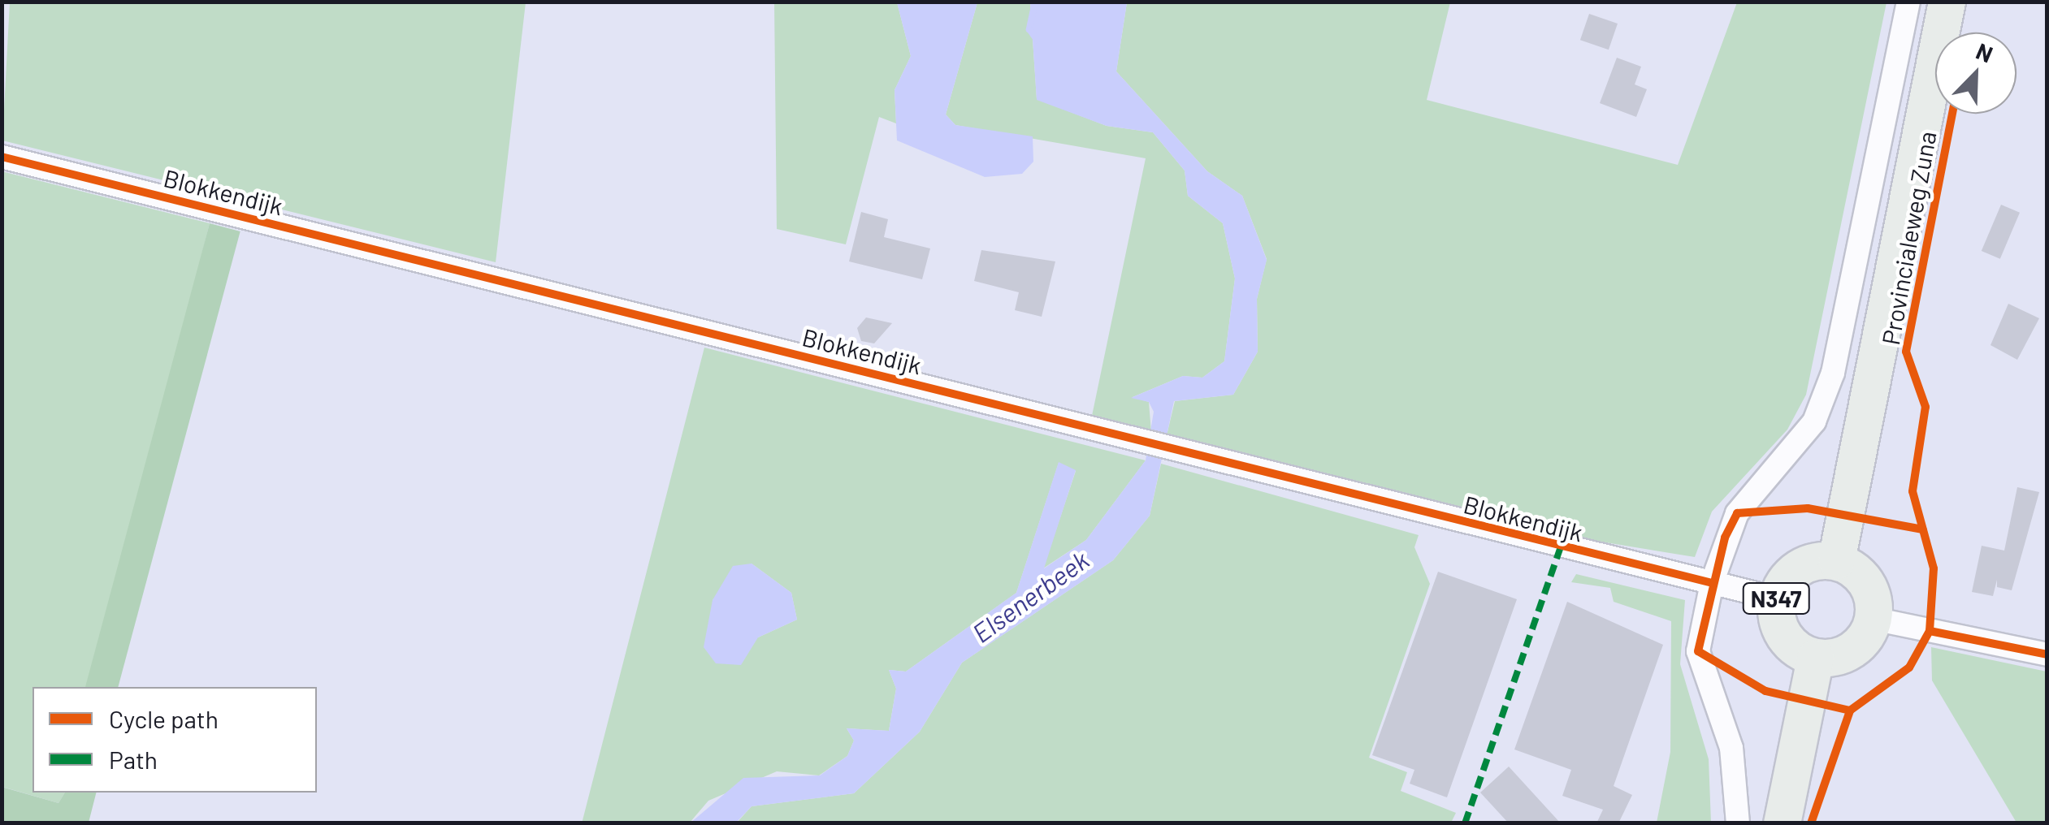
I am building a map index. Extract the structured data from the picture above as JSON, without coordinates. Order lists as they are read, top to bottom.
{
  "streets": {
    "main road": ["Provincialeweg Zuna", "N347"],
    "street": ["Blokkendijk"]
  },
  "crossings": [
    ["Blokkendijk", "Provincialeweg Zuna"],
    ["Blokkendijk", "N347"],
    ["Provincialeweg Zuna", "N347"]
  ],
  "water": ["Elsenerbeek"],
  "legend": ["Cycle path", "Path"],
  "north": "top right"
}
